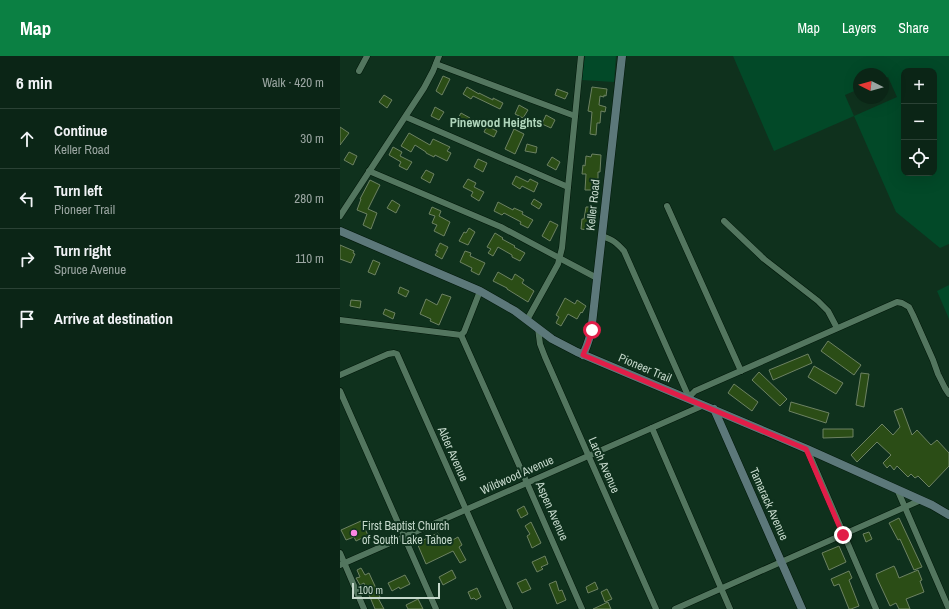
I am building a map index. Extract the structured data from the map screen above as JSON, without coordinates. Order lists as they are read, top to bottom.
{
  "streets": {
    "main road": ["Keller Road", "Pioneer Trail", "Tamarack Avenue"],
    "street": [
      "Alder Avenue",
      "Larch Avenue",
      "Wildwood Avenue",
      "Aspen Avenue"
    ]
  },
  "crossings": [
    ["Keller Road", "Pioneer Trail"],
    ["Pioneer Trail", "Larch Avenue"],
    ["Pioneer Trail", "Wildwood Avenue"],
    ["Pioneer Trail", "Tamarack Avenue"],
    ["Alder Avenue", "Wildwood Avenue"],
    ["Larch Avenue", "Wildwood Avenue"],
    ["Wildwood Avenue", "Aspen Avenue"]
  ],
  "districts": ["Pinewood Heights"],
  "places": ["First Baptist Church of South Lake Tahoe"],
  "scale_bar": "100 m",
  "north": "left",
  "page": {
    "header": "Map",
    "nav": ["Map", "Layers", "Share"],
    "heading": ["6 min", "Walk · 420 m"],
    "map_buttons": ["+", "−"],
    "list": [
      ["Continue", "Keller Road", "30 m"],
      ["Turn left", "Pioneer Trail", "280 m"],
      ["Turn right", "Spruce Avenue", "110 m"],
      "Arrive at destination"
    ],
    "scale": "100 m"
  }
}
